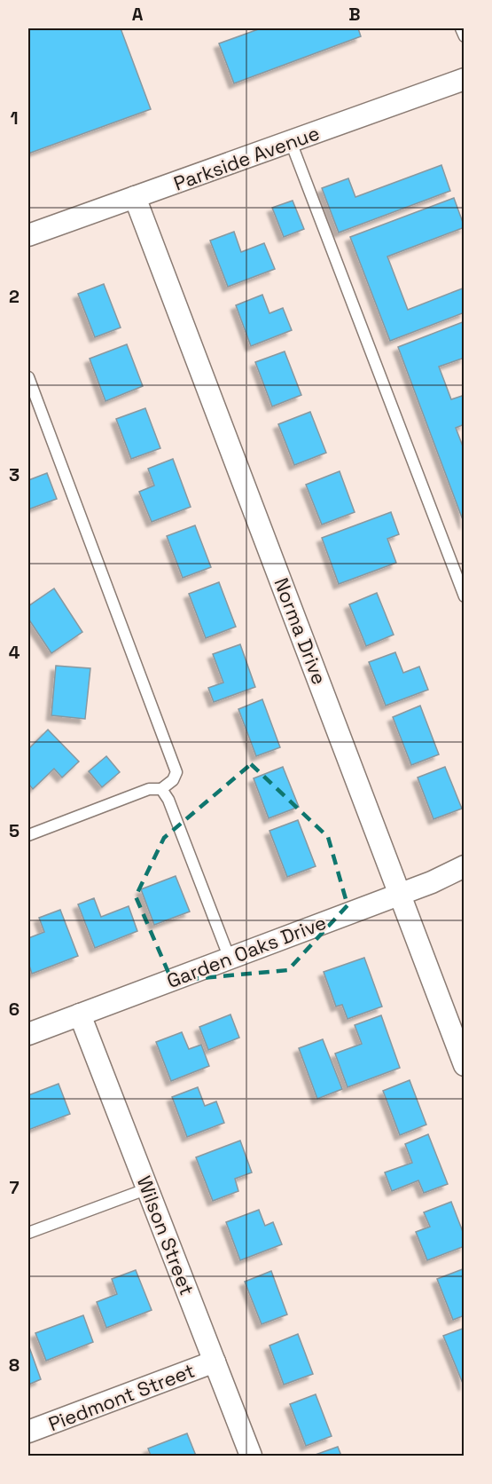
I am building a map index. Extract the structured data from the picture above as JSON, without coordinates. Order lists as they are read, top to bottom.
{
  "streets": {
    "street": [
      "Parkside Avenue",
      "Norma Drive",
      "Garden Oaks Drive",
      "Wilson Street",
      "Piedmont Street"
    ]
  },
  "crossings": [
    ["Parkside Avenue", "Norma Drive"],
    ["Norma Drive", "Garden Oaks Drive"],
    ["Garden Oaks Drive", "Wilson Street"],
    ["Wilson Street", "Piedmont Street"]
  ],
  "grid": {
    "columns": ["A", "B"],
    "rows": [
      "1",
      "2",
      "3",
      "4",
      "5",
      "6",
      "7",
      "8"
    ]
  }
}
